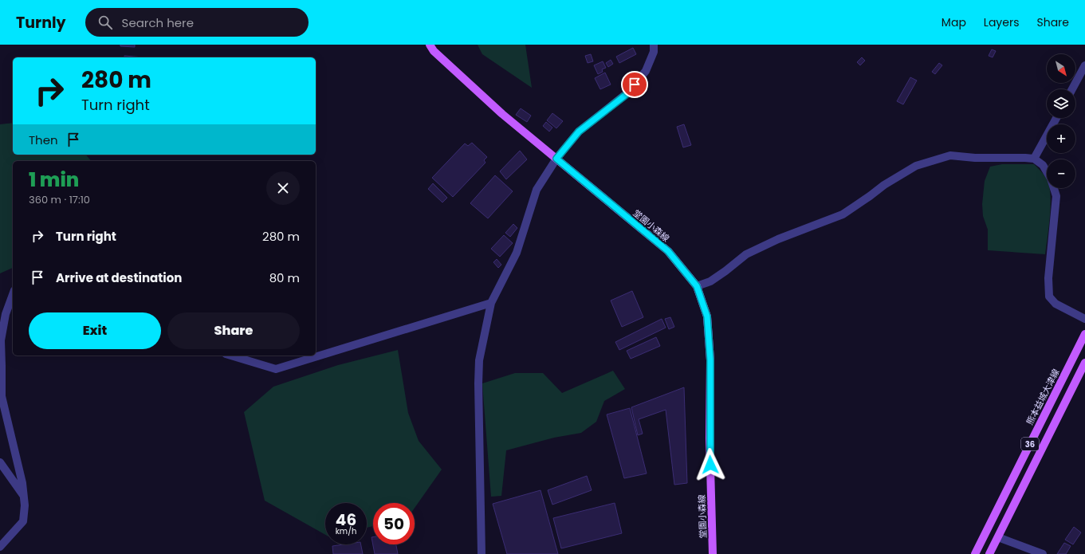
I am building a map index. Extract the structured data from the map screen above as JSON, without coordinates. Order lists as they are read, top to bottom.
{
  "streets": {
    "main road": ["堂園小森線", "熊本益城大津線", "36"]
  },
  "north": "bottom right",
  "page": {
    "header": "Turnly",
    "search": "Search here",
    "nav": ["Map", "Layers", "Share"],
    "map_buttons": ["+", "−"],
    "turn": ["280 m", "Turn right"],
    "then": "Then",
    "heading": ["1 min", "360 m · 17:10"],
    "list": [
      {
        "name": "Turn right",
        "value": "280 m"
      },
      {
        "name": "Arrive at destination",
        "value": "80 m"
      }
    ],
    "buttons": ["Exit", "Share"],
    "speed": "46 km/h",
    "limit": "50"
  }
}
